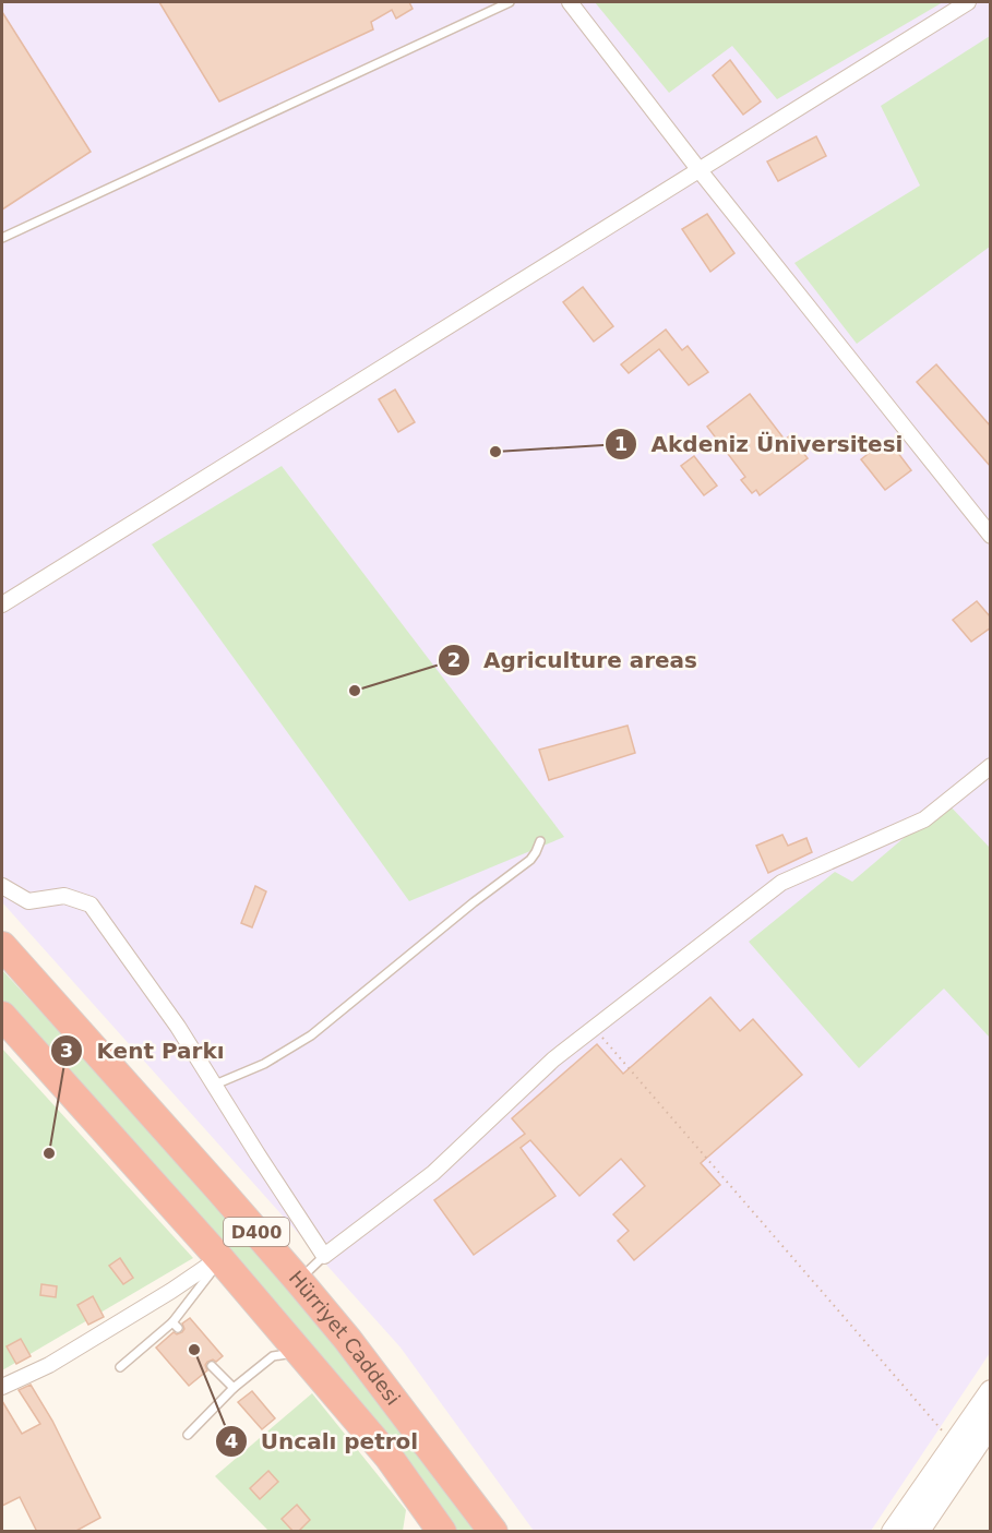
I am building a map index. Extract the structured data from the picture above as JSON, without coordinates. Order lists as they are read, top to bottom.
{
  "streets": {
    "highway": ["D400", "Hürriyet Caddesi"]
  },
  "places": [
    "Akdeniz Üniversitesi",
    "Agriculture areas",
    "Kent Parkı",
    "Uncalı petrol"
  ]
}
